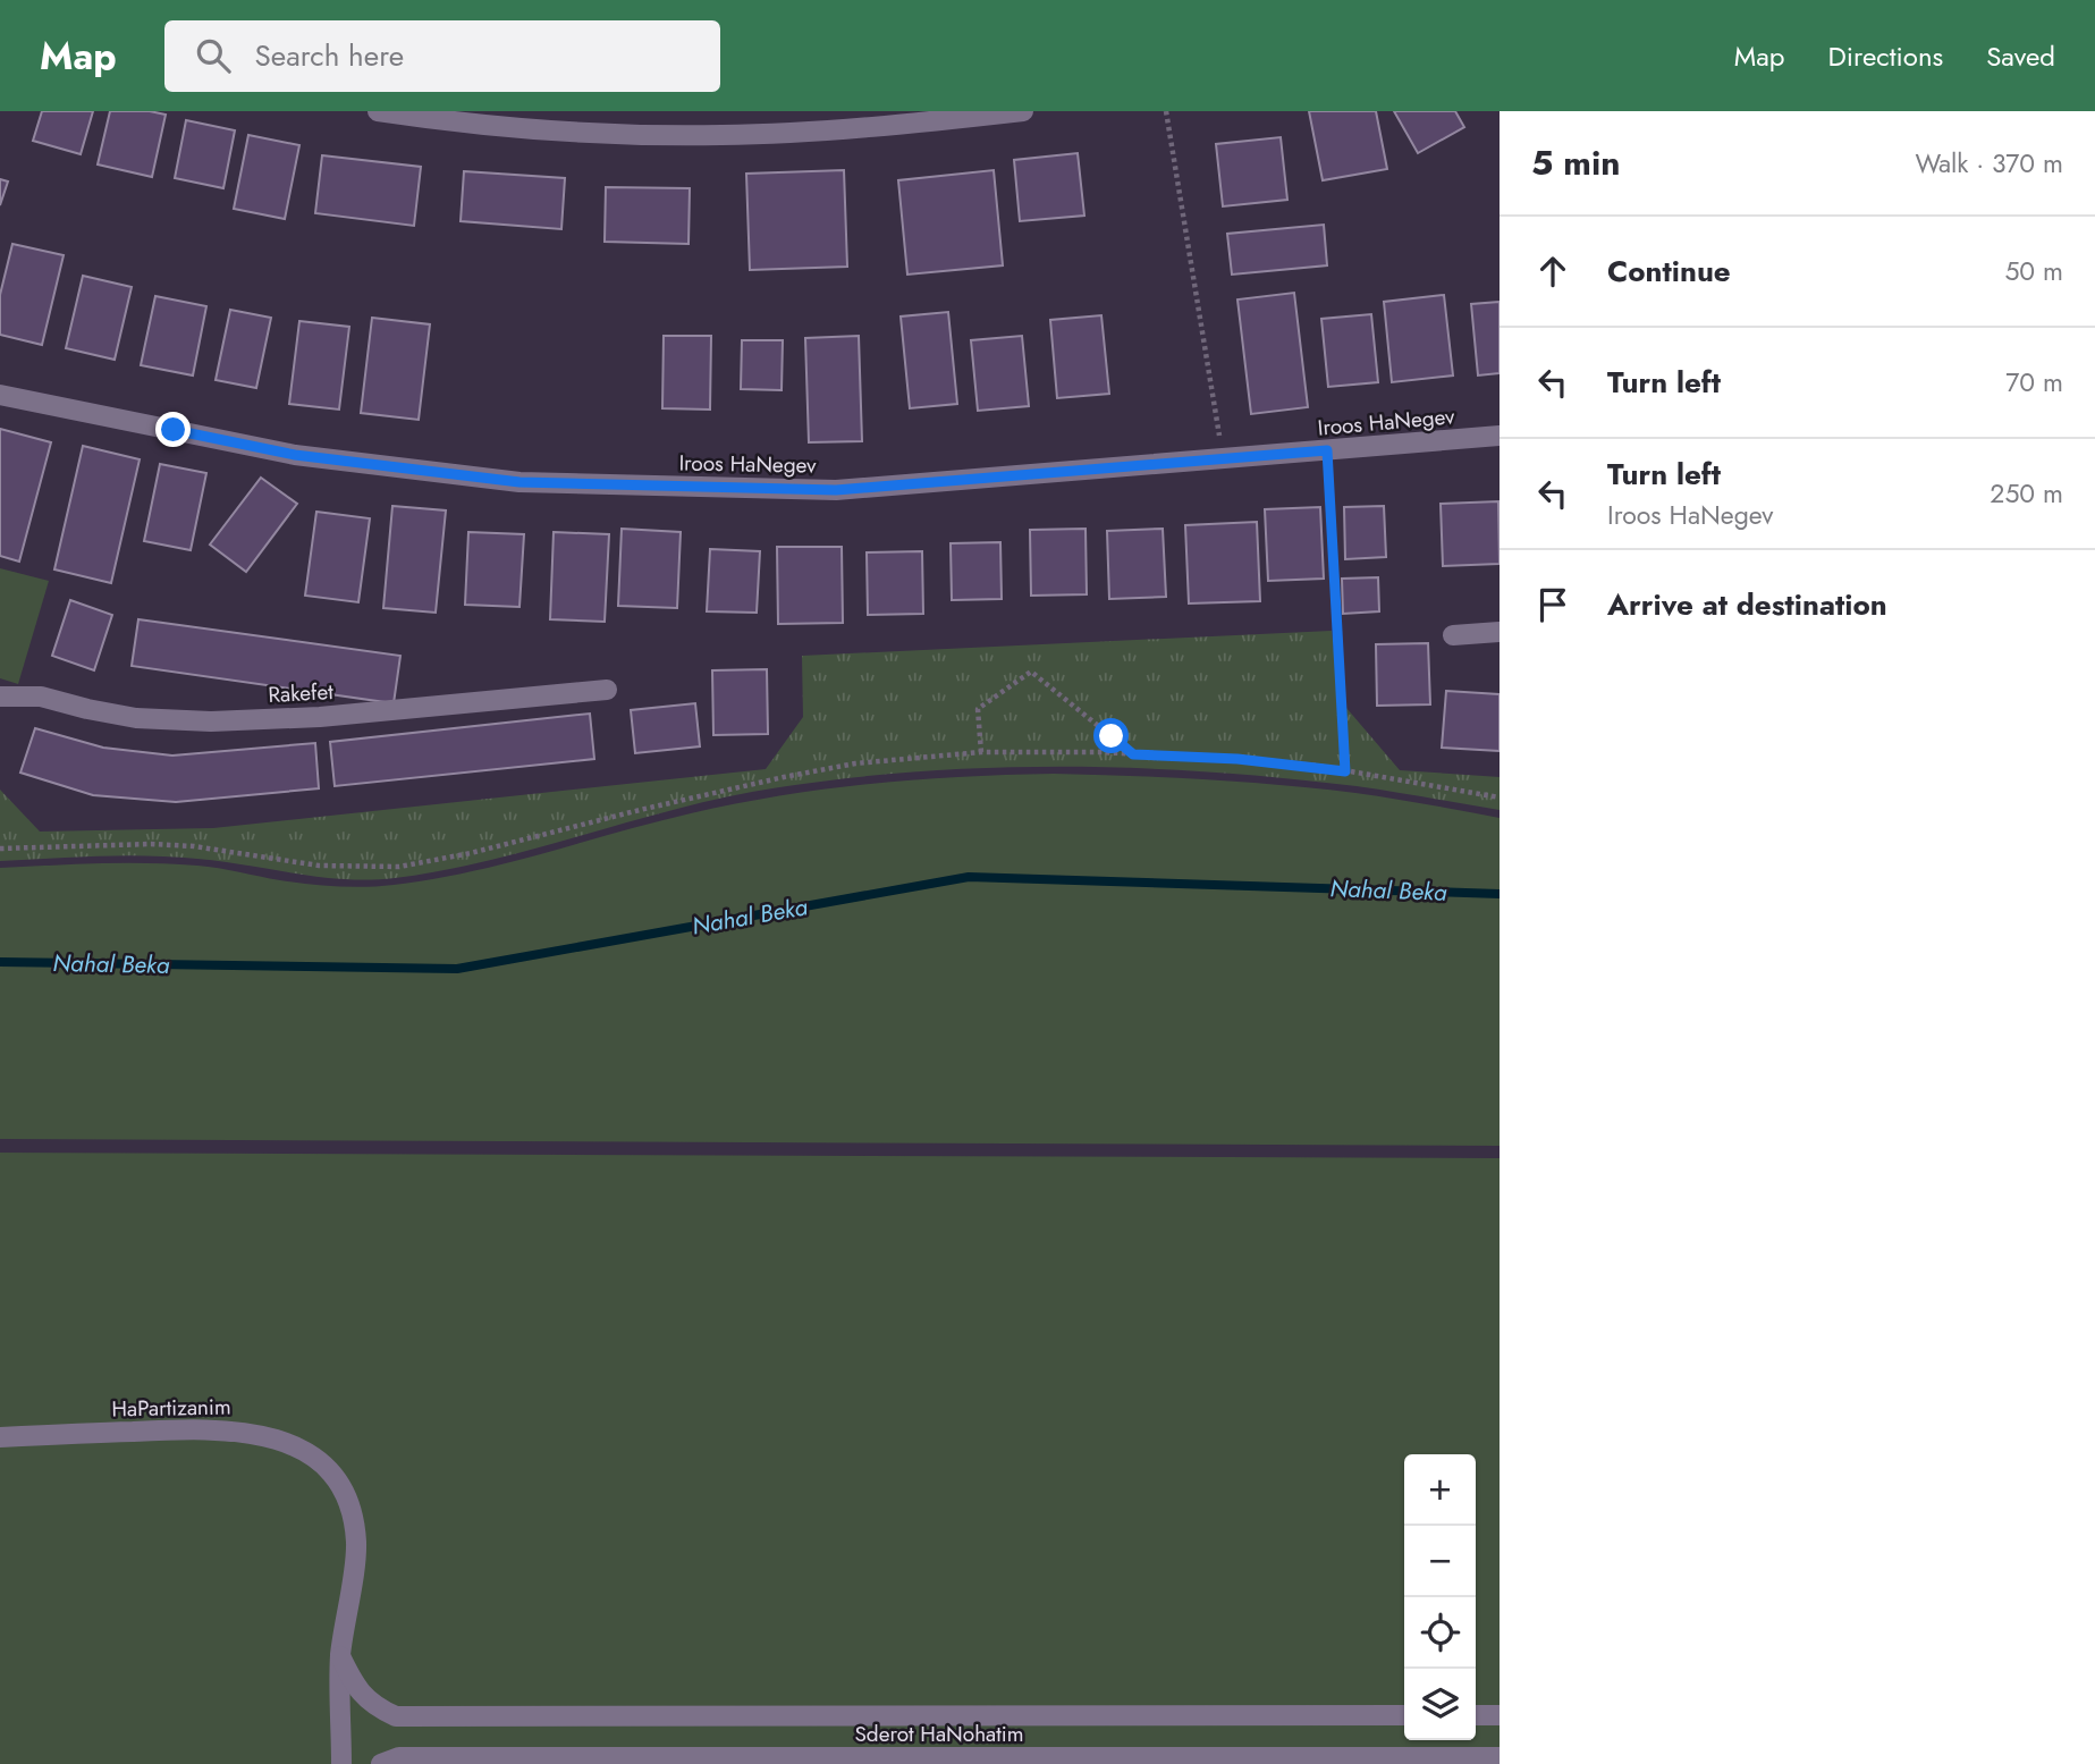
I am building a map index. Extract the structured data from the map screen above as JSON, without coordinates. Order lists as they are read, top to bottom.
{
  "streets": {
    "street": [
      "Iroos HaNegev",
      "Rakefet",
      "HaPartizanim",
      "Sderot HaNohatim"
    ]
  },
  "crossings": [
    ["HaPartizanim", "Sderot HaNohatim"]
  ],
  "water": ["Nahal Beka"],
  "page": {
    "header": "Map",
    "search": "Search here",
    "nav": ["Map", "Directions", "Saved"],
    "heading": ["5 min", "Walk · 370 m"],
    "list": [
      ["Continue", "50 m"],
      ["Turn left", "70 m"],
      ["Turn left", "Iroos HaNegev", "250 m"],
      "Arrive at destination"
    ],
    "map_buttons": ["+", "−"]
  }
}
